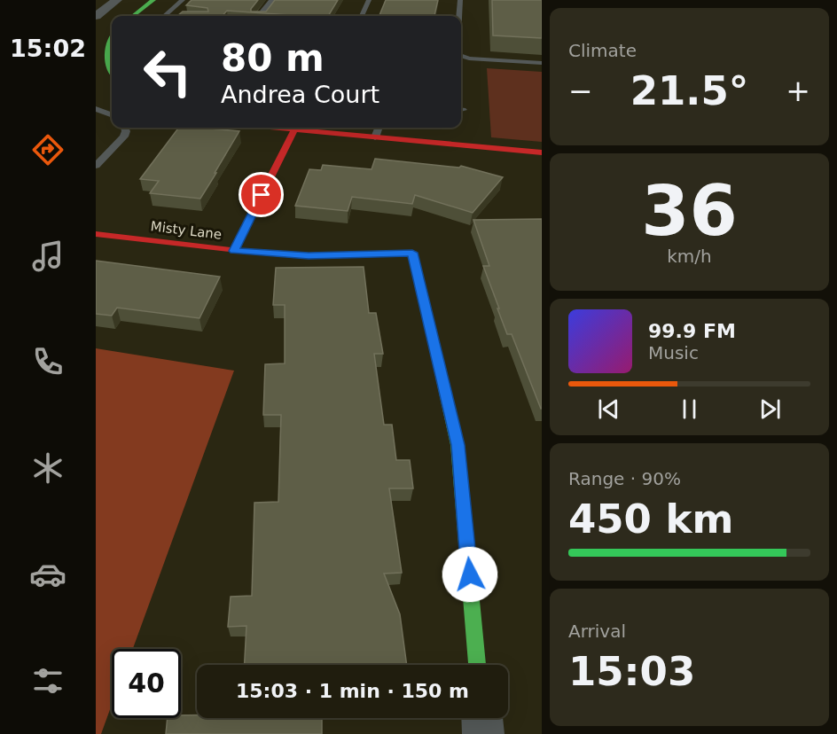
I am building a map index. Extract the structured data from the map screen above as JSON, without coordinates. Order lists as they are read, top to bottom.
{
  "streets": {
    "street": ["Misty Lane"]
  },
  "page": {
    "tabs": "15:02",
    "tile": [
      "Climate",
      ["36", "km/h"],
      ["Range · 90%", "450 km"],
      ["Arrival", "15:03"]
    ],
    "turn": ["80 m", "Andrea Court"],
    "heat": ["−", "21.5°", "+"],
    "song": ["99.9 FM", "Music"],
    "limit": "40",
    "trip": "15:03 · 1 min · 150 m"
  }
}
